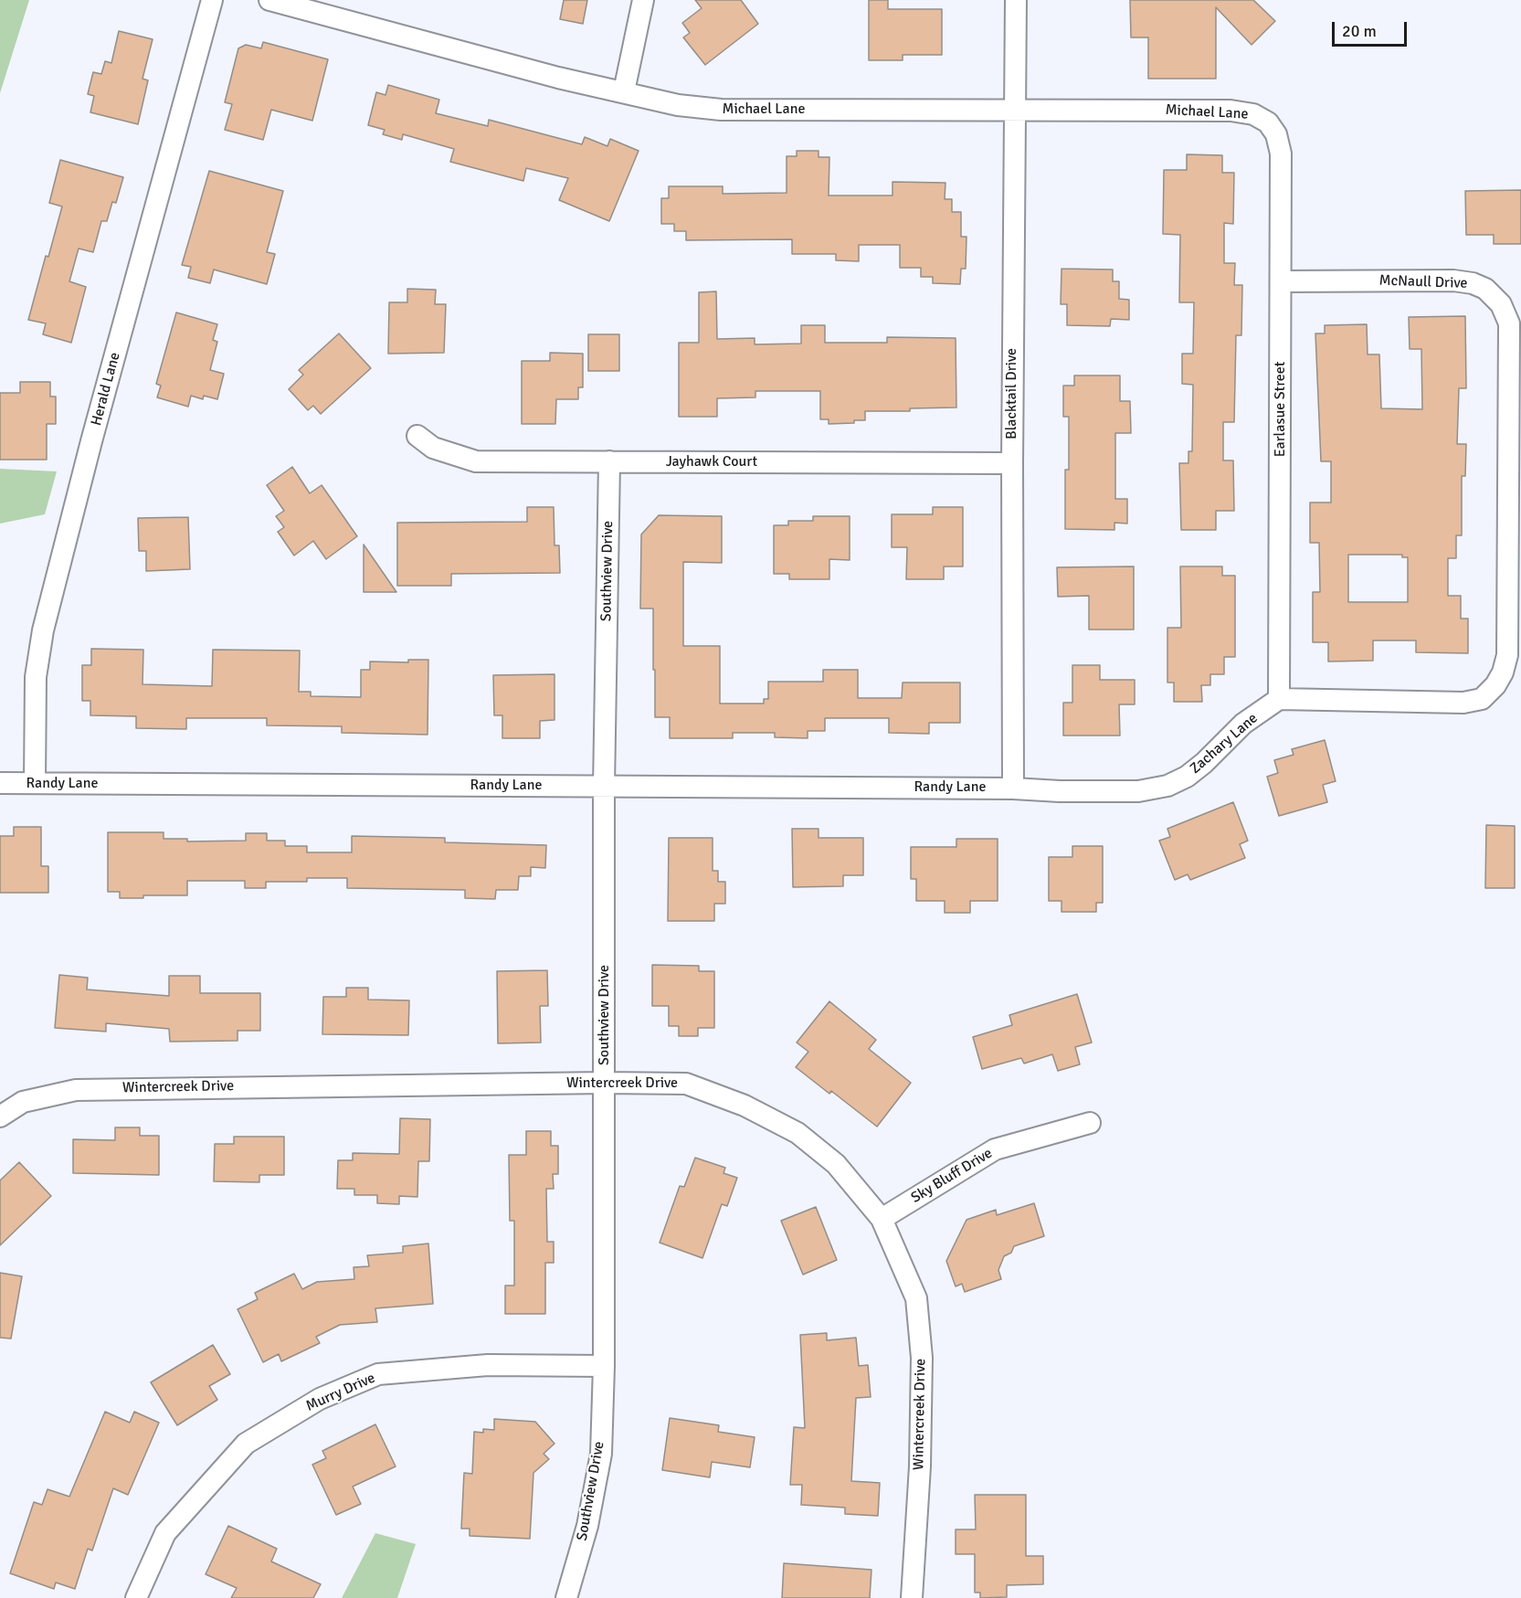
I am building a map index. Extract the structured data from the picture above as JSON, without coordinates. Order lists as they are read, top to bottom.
{
  "streets": {
    "street": [
      "Michael Lane",
      "McNaull Drive",
      "Herald Lane",
      "Blacktail Drive",
      "Earlasue Street",
      "Jayhawk Court",
      "Southview Drive",
      "Zachary Lane",
      "Randy Lane",
      "Wintercreek Drive",
      "Sky Bluff Drive",
      "Murry Drive"
    ]
  },
  "crossings": [
    ["Michael Lane", "Blacktail Drive"],
    ["Michael Lane", "Earlasue Street"],
    ["McNaull Drive", "Earlasue Street"],
    ["McNaull Drive", "Zachary Lane"],
    ["Herald Lane", "Randy Lane"],
    ["Blacktail Drive", "Jayhawk Court"],
    ["Blacktail Drive", "Zachary Lane"],
    ["Blacktail Drive", "Randy Lane"],
    ["Earlasue Street", "Zachary Lane"],
    ["Jayhawk Court", "Southview Drive"],
    ["Southview Drive", "Randy Lane"],
    ["Southview Drive", "Wintercreek Drive"],
    ["Southview Drive", "Murry Drive"],
    ["Zachary Lane", "Randy Lane"],
    ["Wintercreek Drive", "Sky Bluff Drive"]
  ],
  "scale_bar": "20 m"
}
